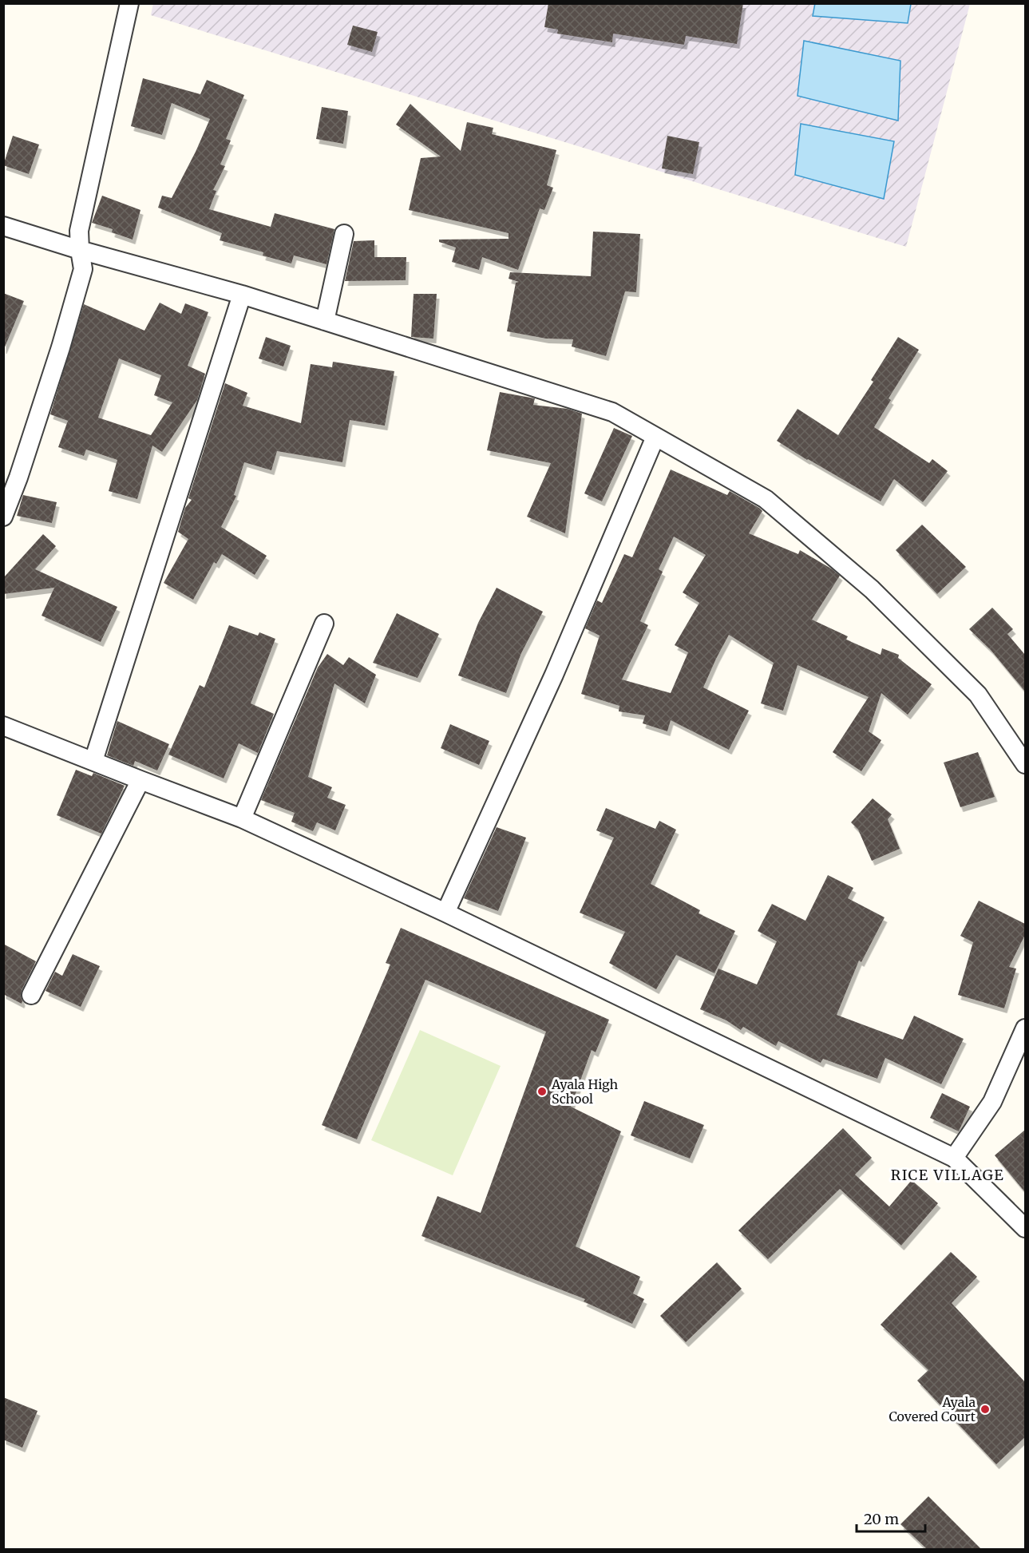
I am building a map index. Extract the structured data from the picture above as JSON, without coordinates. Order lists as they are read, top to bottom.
{
  "districts": ["RICE VILLAGE"],
  "places": ["Ayala High School", "Ayala Covered Court"],
  "scale_bar": "20 m"
}
